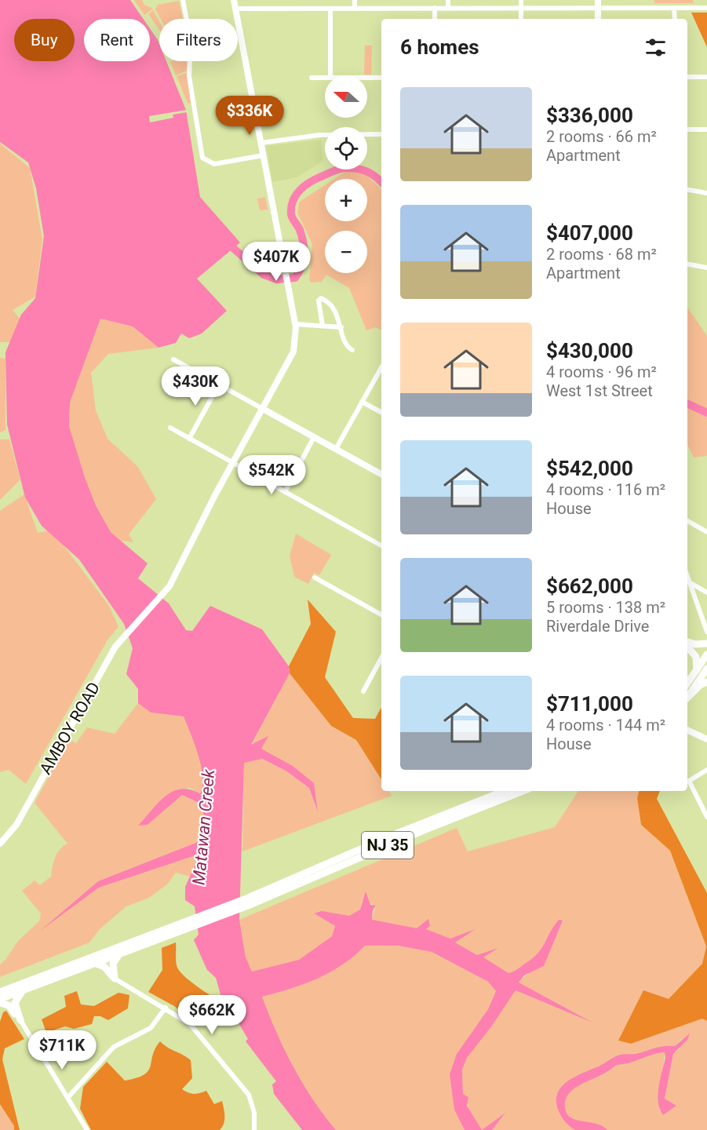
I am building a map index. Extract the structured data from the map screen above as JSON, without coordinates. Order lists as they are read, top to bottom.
{
  "streets": {
    "highway": ["NJ 35"],
    "main road": ["AMBOY ROAD"]
  },
  "water": ["Matawan Creek"],
  "north": "left",
  "page": {
    "chip": ["Buy", "Rent", "Filters"],
    "heading": "6 homes",
    "map_buttons": ["+", "−"],
    "list": [
      {
        "name": "$336,000",
        "note": "2 rooms · 66 m² · Apartment"
      },
      {
        "name": "$407,000",
        "note": "2 rooms · 68 m² · Apartment"
      },
      {
        "name": "$430,000",
        "note": "4 rooms · 96 m² · West 1st Street"
      },
      {
        "name": "$542,000",
        "note": "4 rooms · 116 m² · House"
      },
      {
        "name": "$662,000",
        "note": "5 rooms · 138 m² · Riverdale Drive"
      },
      {
        "name": "$711,000",
        "note": "4 rooms · 144 m² · House"
      }
    ],
    "price": [
      "$336K",
      "$407K",
      "$430K",
      "$542K",
      "$662K",
      "$711K"
    ]
  }
}
